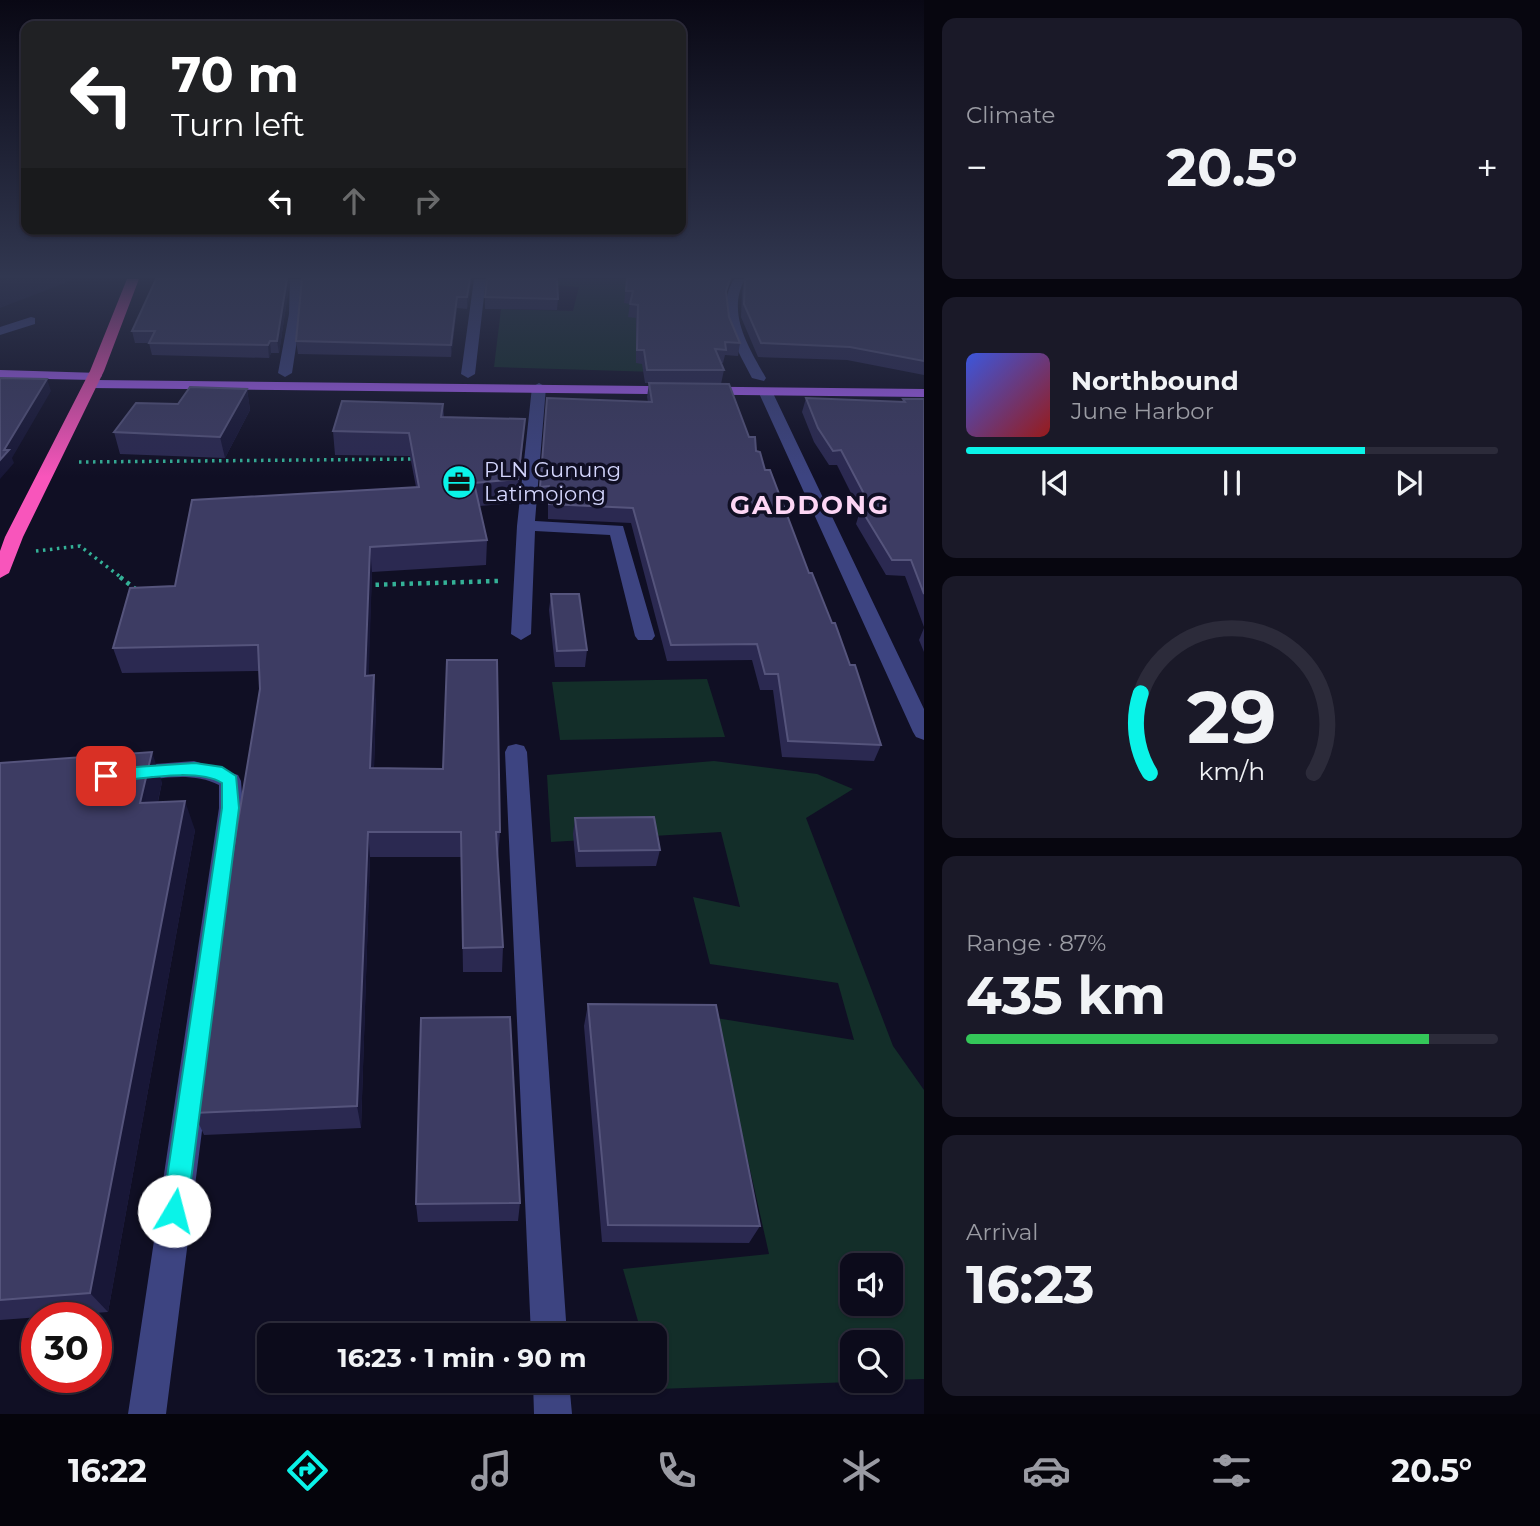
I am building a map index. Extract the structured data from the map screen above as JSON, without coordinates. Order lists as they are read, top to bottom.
{
  "districts": ["GADDONG"],
  "places": {
    "office": ["PLN Gunung Latimojong"]
  },
  "page": {
    "tile": [
      "Climate",
      ["Range · 87%", "435 km"],
      ["Arrival", "16:23"]
    ],
    "turn": ["70 m", "Turn left"],
    "heat": ["−", "20.5°", "+"],
    "song": ["Northbound", "June Harbor"],
    "limit": "30",
    "trip": "16:23 · 1 min · 90 m",
    "tabs": ["16:22", "20.5°"],
    "gauge": ["29", "km/h"]
  }
}
